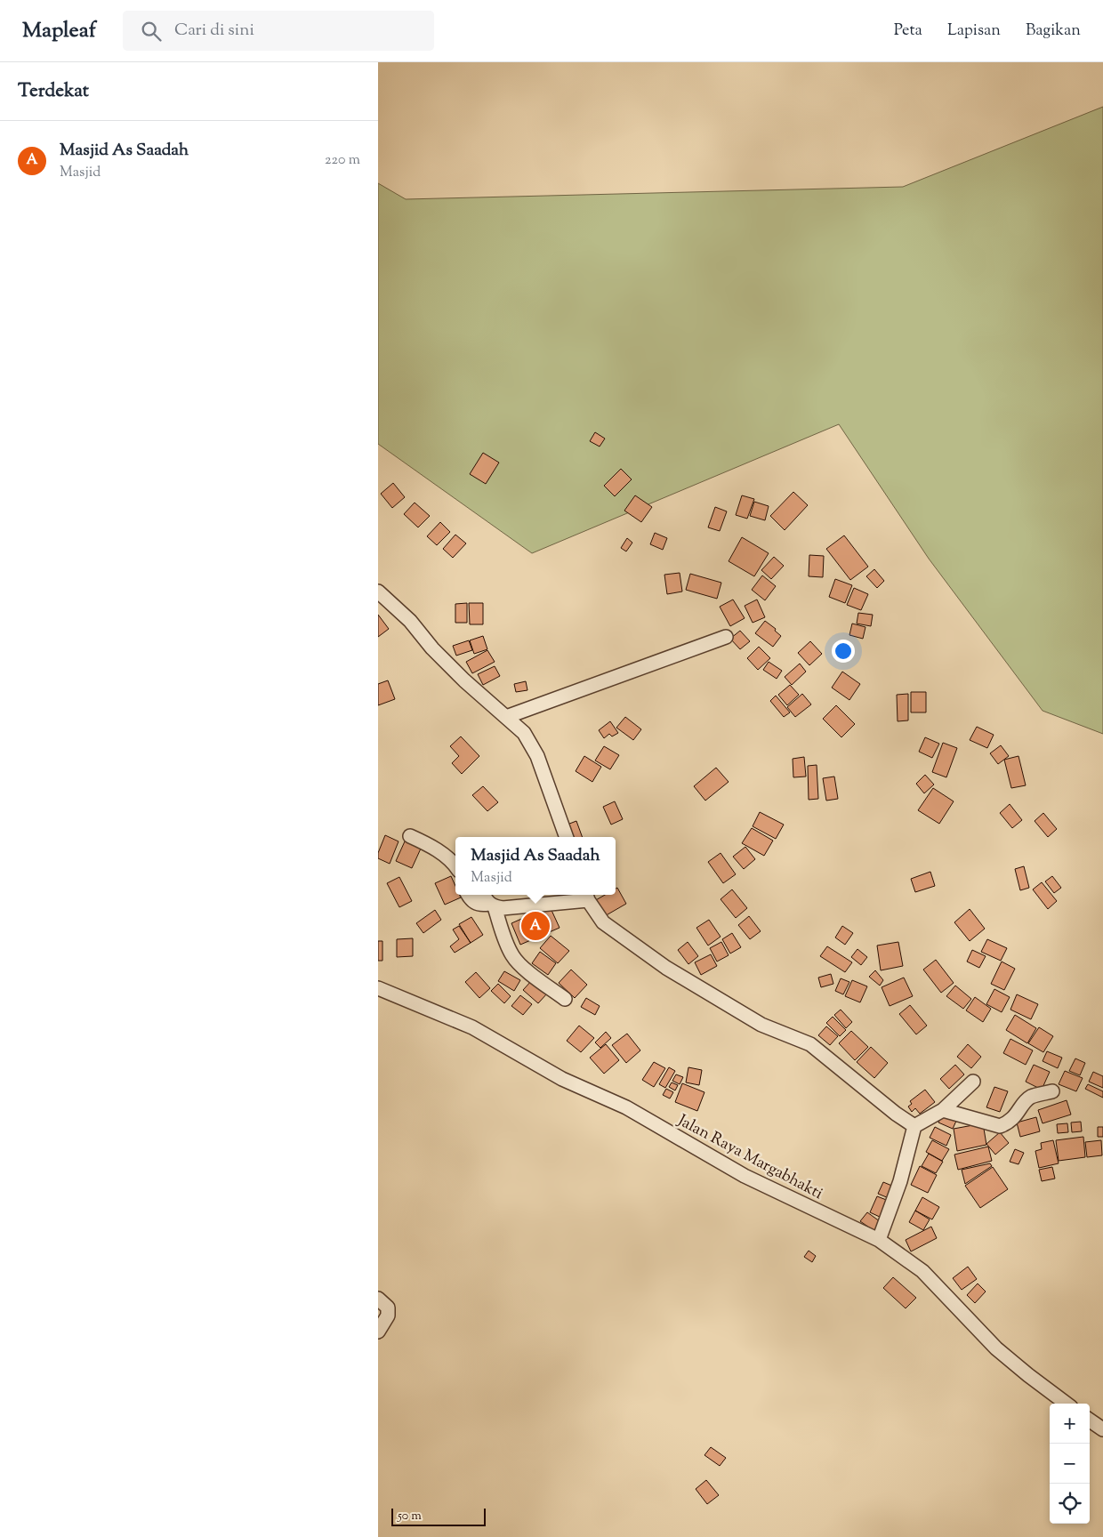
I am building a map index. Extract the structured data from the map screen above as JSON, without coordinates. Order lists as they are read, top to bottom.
{
  "streets": {
    "street": ["Jalan Raya Margabhakti"]
  },
  "scale_bar": "50 m",
  "page": {
    "header": "Mapleaf",
    "search": "Cari di sini",
    "nav": ["Peta", "Lapisan", "Bagikan"],
    "heading": "Terdekat",
    "list": [
      {
        "mark": "A",
        "name": "Masjid As Saadah",
        "note": "Masjid",
        "value": "220 m"
      }
    ],
    "popup": ["Masjid As Saadah", "Masjid"],
    "pins": "A",
    "map_buttons": ["+", "−"],
    "scale": "50 m"
  }
}
